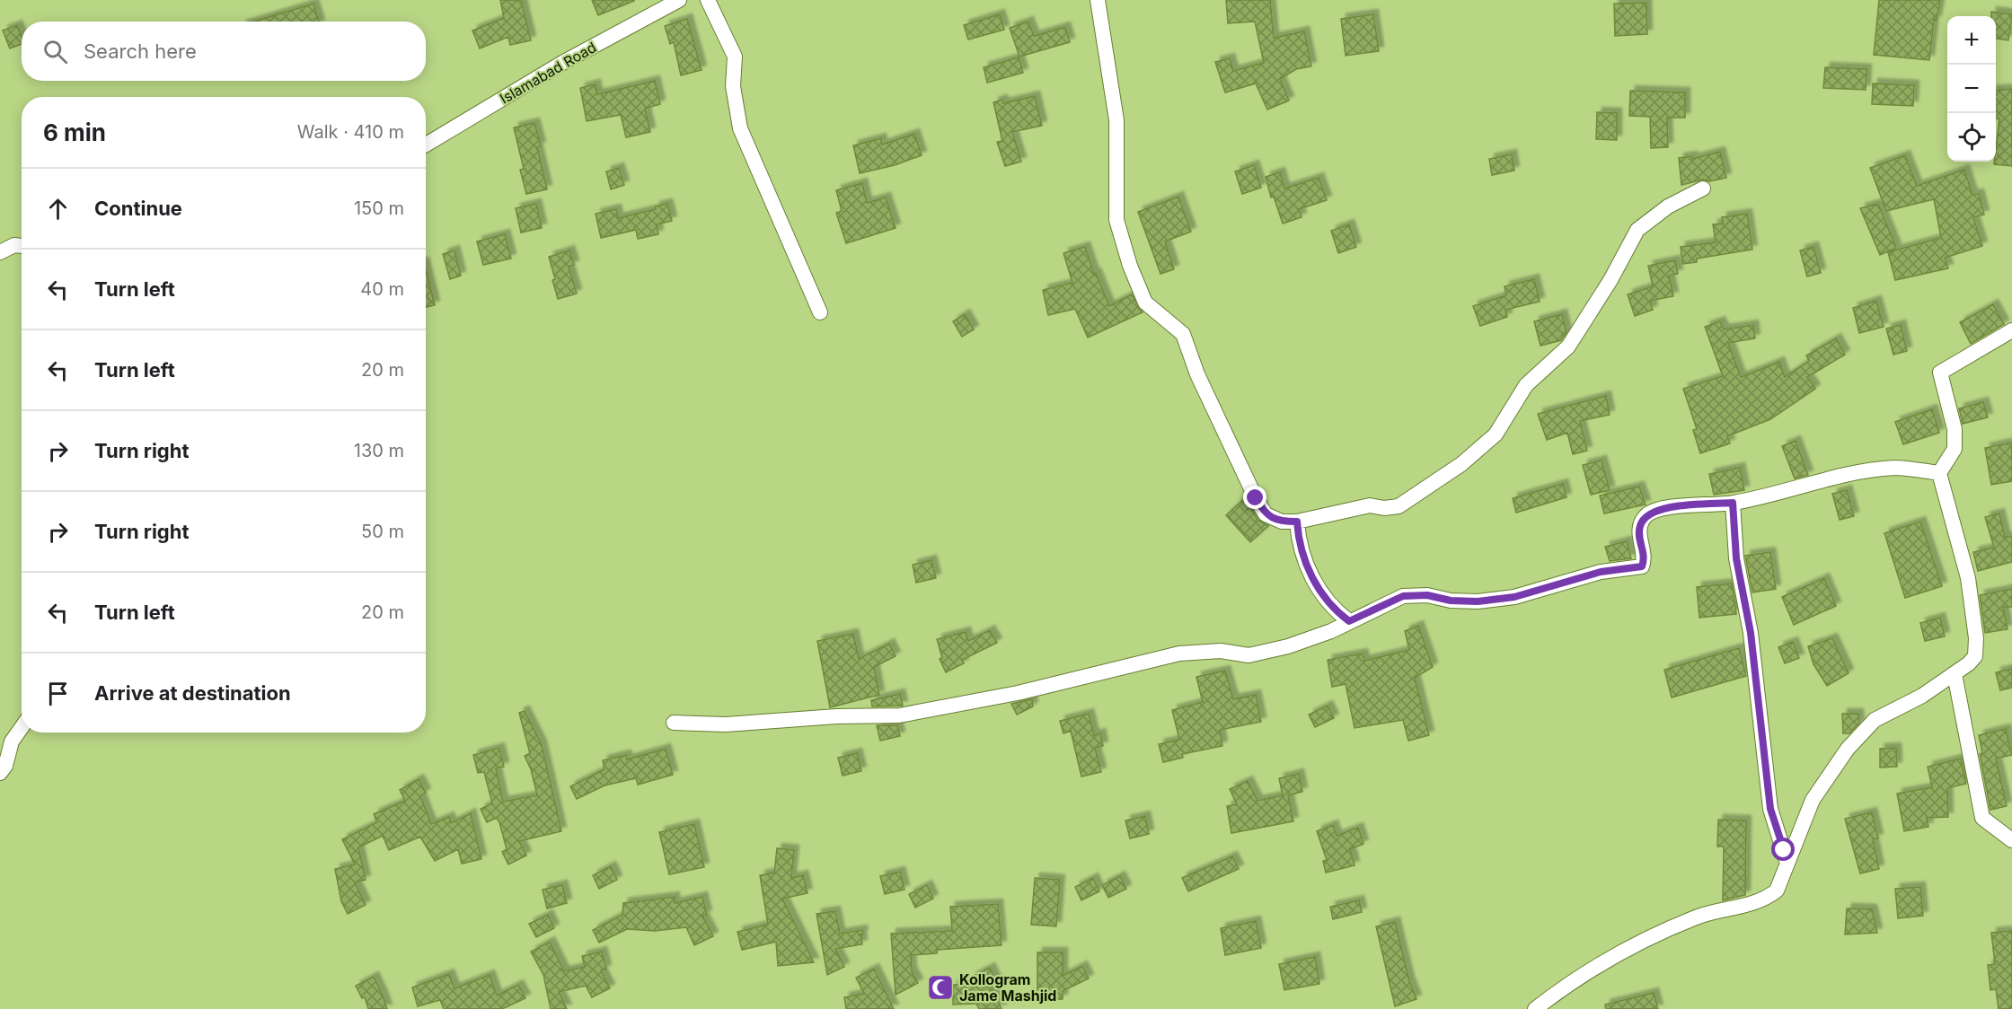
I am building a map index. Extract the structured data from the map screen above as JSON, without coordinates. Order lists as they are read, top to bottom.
{
  "streets": {
    "street": ["Islamabad Road"]
  },
  "places": {
    "mosque": ["Kollogram Jame Mashjid"]
  },
  "page": {
    "map_buttons": ["+", "−"],
    "search": "Search here",
    "heading": ["6 min", "Walk · 410 m"],
    "list": [
      ["Continue", "150 m"],
      ["Turn left", "40 m"],
      ["Turn left", "20 m"],
      ["Turn right", "130 m"],
      ["Turn right", "50 m"],
      ["Turn left", "20 m"],
      "Arrive at destination"
    ]
  }
}
